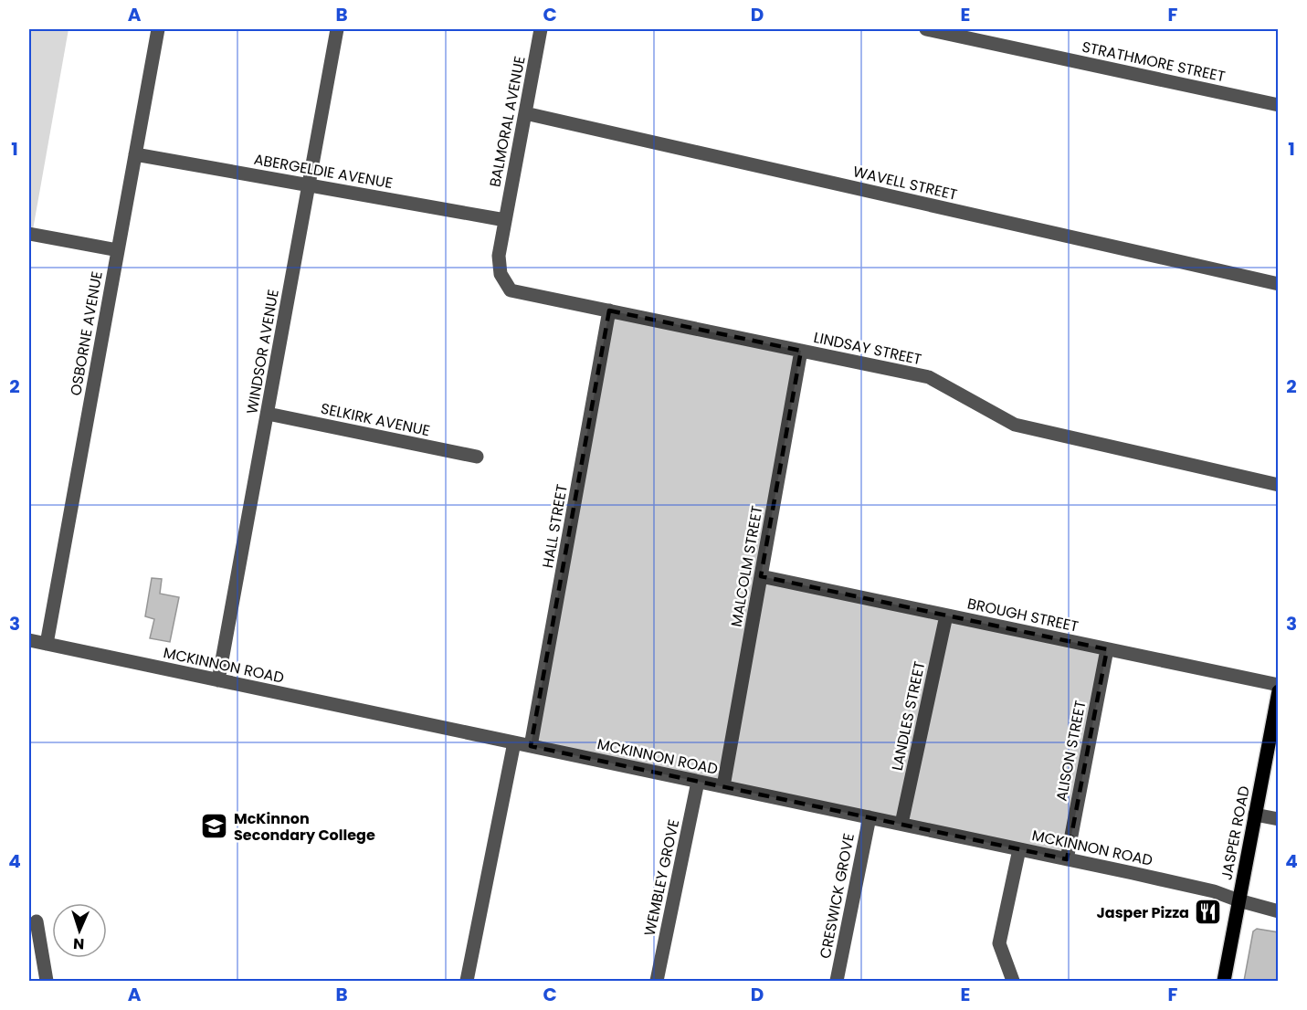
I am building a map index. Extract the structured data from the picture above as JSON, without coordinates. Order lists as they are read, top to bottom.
{
  "streets": {
    "main road": ["JASPER ROAD"],
    "street": [
      "STRATHMORE STREET",
      "BALMORAL AVENUE",
      "ABERGELDIE AVENUE",
      "WAVELL STREET",
      "OSBORNE AVENUE",
      "LINDSAY STREET",
      "WINDSOR AVENUE",
      "SELKIRK AVENUE",
      "HALL STREET",
      "MALCOLM STREET",
      "BROUGH STREET",
      "MCKINNON ROAD",
      "LANDLES STREET",
      "ALISON STREET",
      "WEMBLEY GROVE",
      "CRESWICK GROVE"
    ]
  },
  "crossings": [
    ["BALMORAL AVENUE", "ABERGELDIE AVENUE"],
    ["BALMORAL AVENUE", "WAVELL STREET"],
    ["BALMORAL AVENUE", "LINDSAY STREET"],
    ["ABERGELDIE AVENUE", "OSBORNE AVENUE"],
    ["ABERGELDIE AVENUE", "LINDSAY STREET"],
    ["ABERGELDIE AVENUE", "WINDSOR AVENUE"],
    ["OSBORNE AVENUE", "MCKINNON ROAD"],
    ["LINDSAY STREET", "HALL STREET"],
    ["LINDSAY STREET", "MALCOLM STREET"],
    ["WINDSOR AVENUE", "SELKIRK AVENUE"],
    ["WINDSOR AVENUE", "MCKINNON ROAD"],
    ["HALL STREET", "MCKINNON ROAD"],
    ["MALCOLM STREET", "BROUGH STREET"],
    ["MALCOLM STREET", "MCKINNON ROAD"],
    ["BROUGH STREET", "LANDLES STREET"],
    ["BROUGH STREET", "ALISON STREET"],
    ["MCKINNON ROAD", "LANDLES STREET"],
    ["MCKINNON ROAD", "ALISON STREET"],
    ["MCKINNON ROAD", "JASPER ROAD"],
    ["MCKINNON ROAD", "WEMBLEY GROVE"],
    ["MCKINNON ROAD", "CRESWICK GROVE"]
  ],
  "places": {
    "school or university": ["McKinnon Secondary College"],
    "restaurant": ["Jasper Pizza"]
  },
  "north": "bottom",
  "grid": {
    "columns": [
      "A",
      "B",
      "C",
      "D",
      "E",
      "F"
    ],
    "rows": [
      "1",
      "2",
      "3",
      "4"
    ]
  }
}
